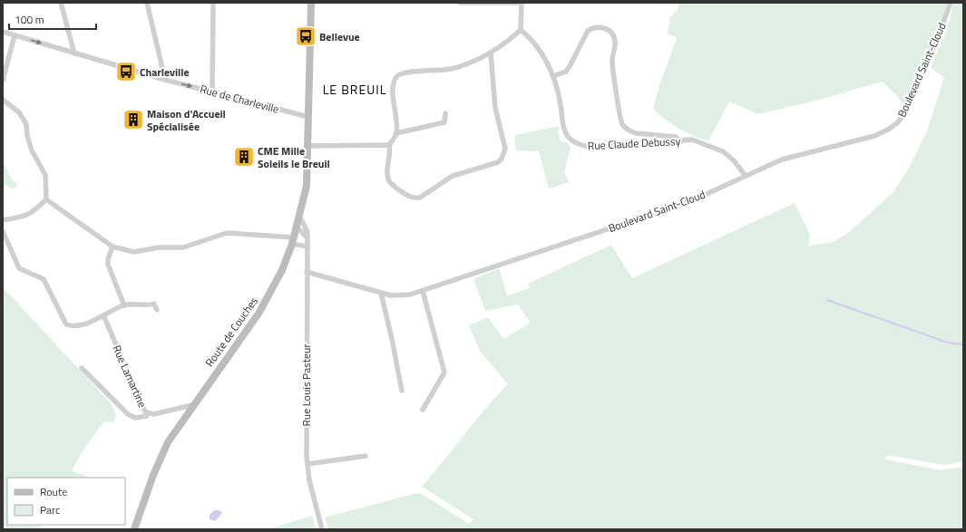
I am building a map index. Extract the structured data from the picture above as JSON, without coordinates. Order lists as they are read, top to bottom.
{
  "streets": {
    "main road": ["Route de Couches"],
    "street": [
      "Boulevard Saint-Cloud",
      "Rue de Charleville",
      "Rue Claude Debussy",
      "Rue Lamartine",
      "Rue Louis Pasteur"
    ]
  },
  "crossings": [
    ["Boulevard Saint-Cloud", "Rue Claude Debussy"],
    ["Boulevard Saint-Cloud", "Rue Louis Pasteur"],
    ["Rue de Charleville", "Route de Couches"],
    ["Route de Couches", "Rue Lamartine"],
    ["Route de Couches", "Rue Louis Pasteur"]
  ],
  "one_way": ["Rue de Charleville"],
  "districts": ["LE BREUIL"],
  "places": {
    "bus stop": ["Bellevue", "Charleville"],
    "building": ["Maison d'Accueil Spécialisée", "CME Mille Soleils le Breuil"]
  },
  "legend": ["Route", "Parc"],
  "scale_bar": "100 m"
}
